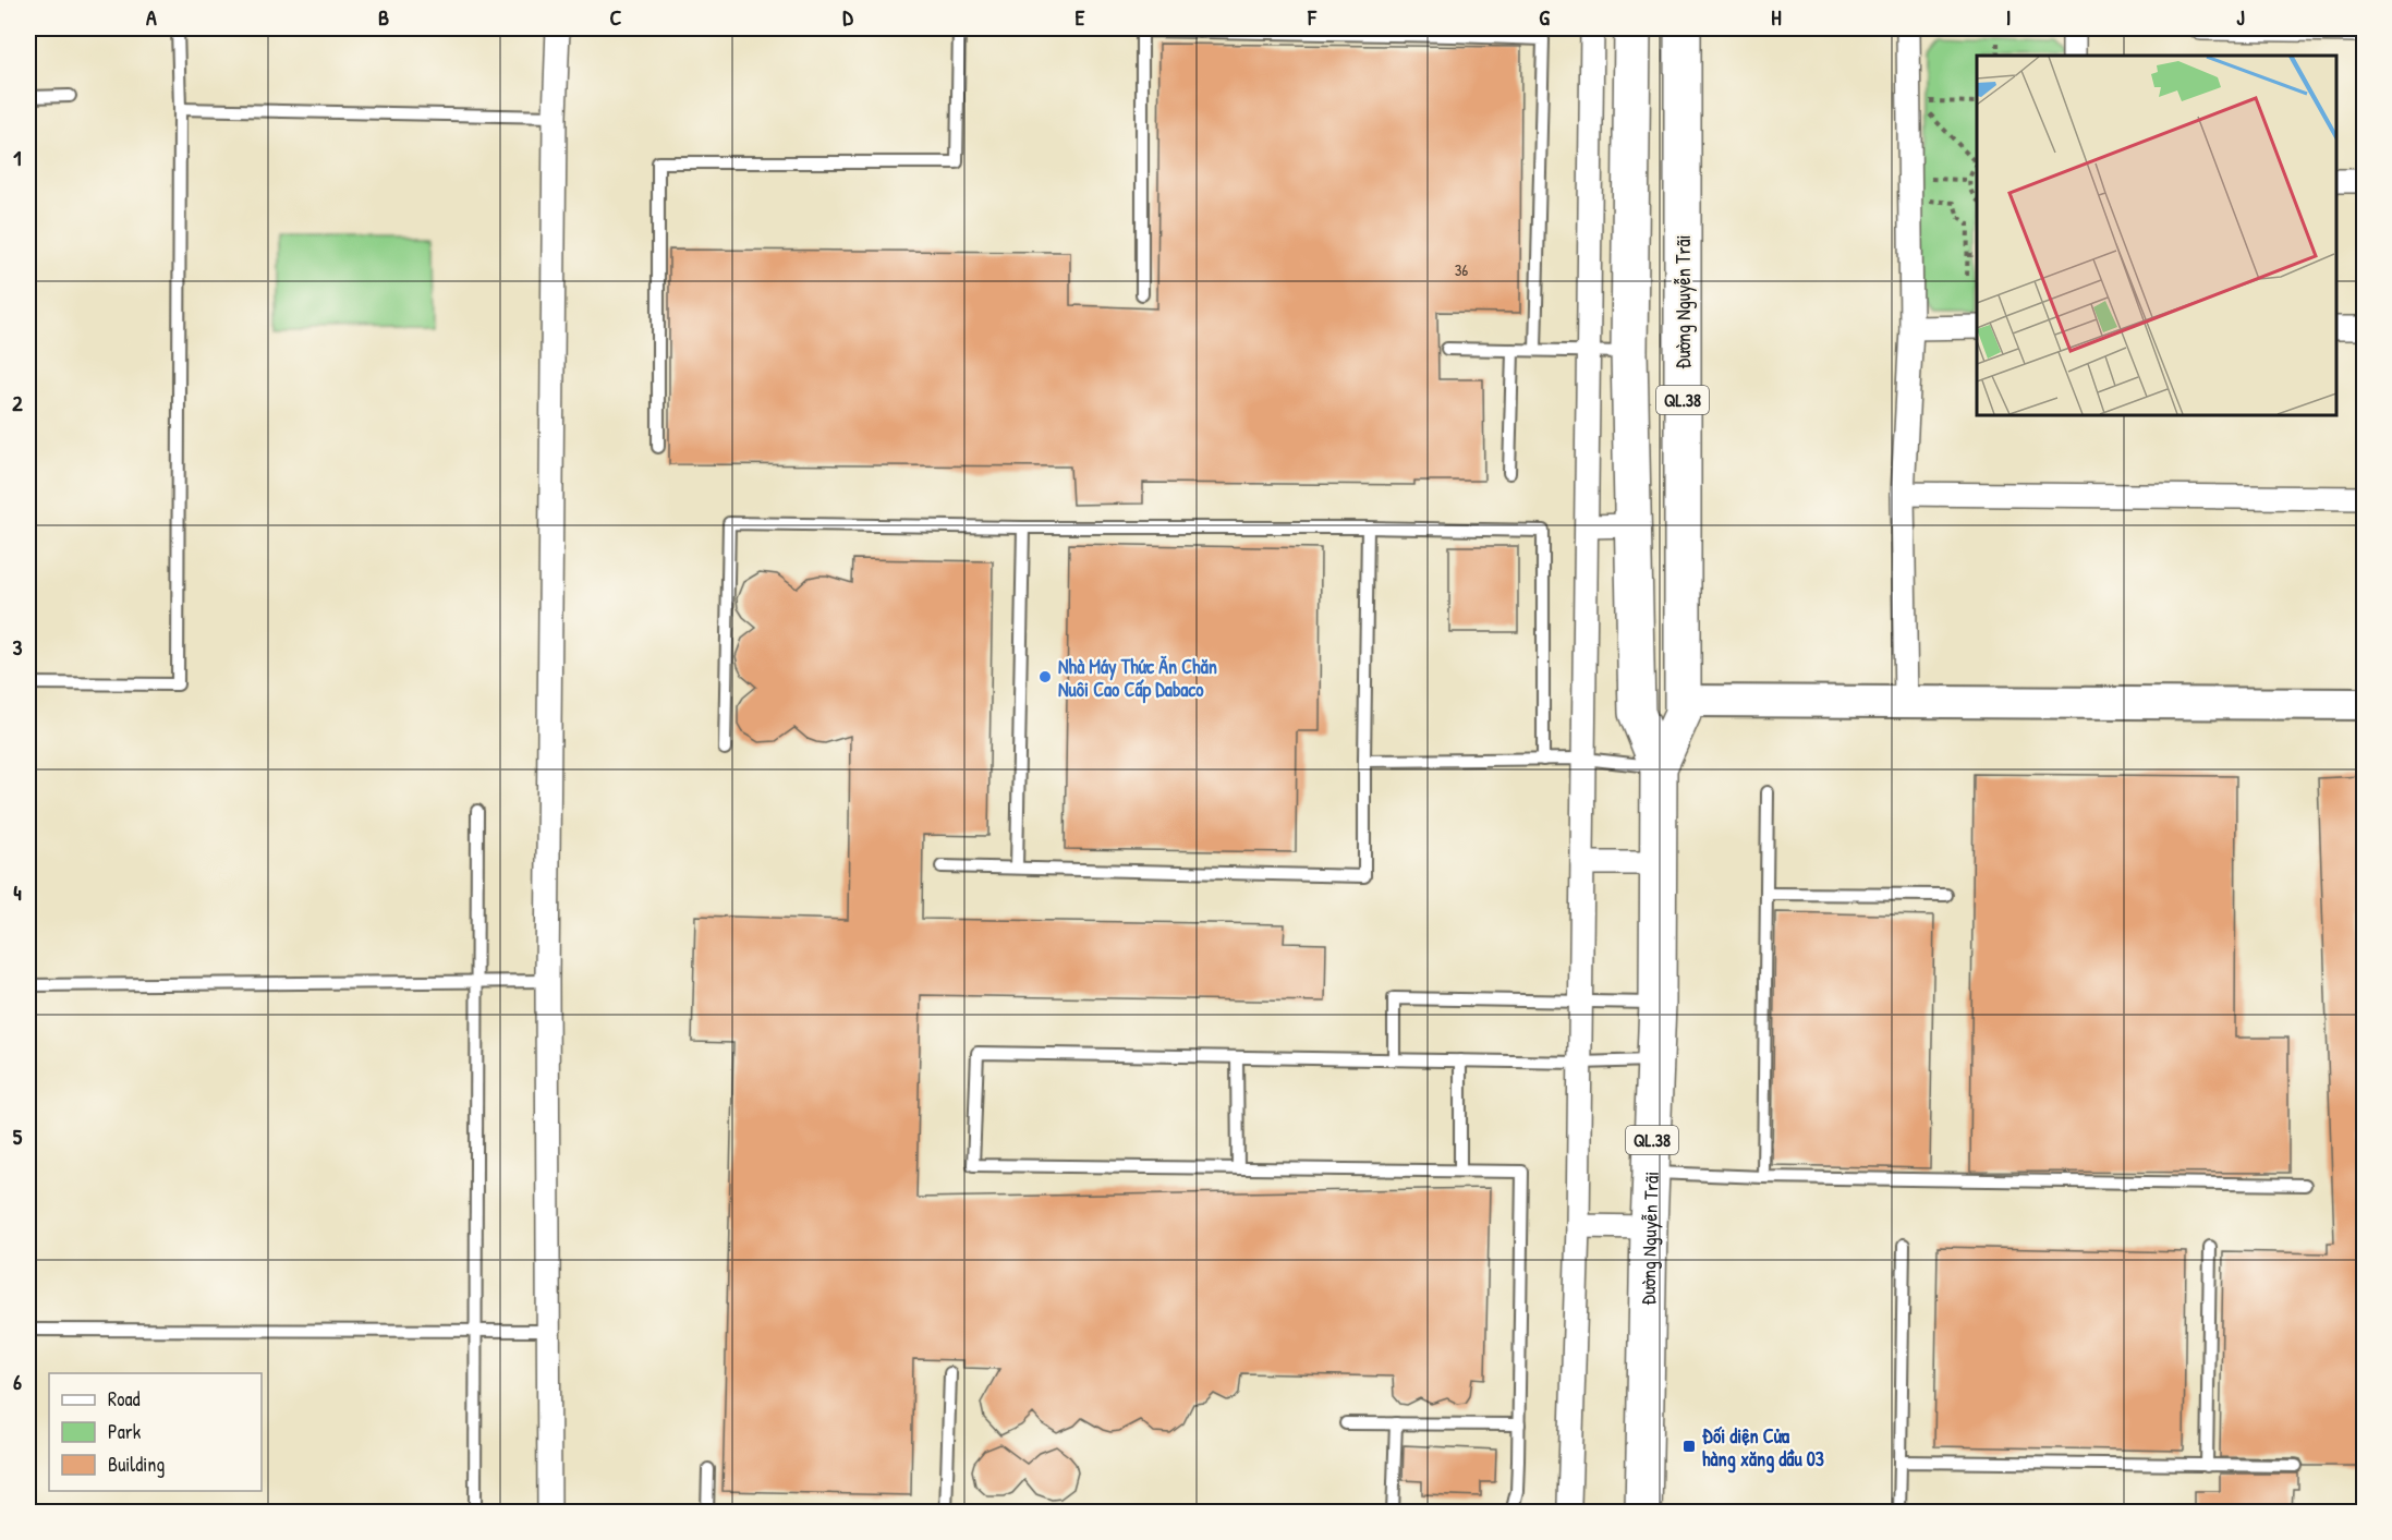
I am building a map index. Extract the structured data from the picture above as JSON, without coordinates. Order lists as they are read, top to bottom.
{
  "streets": {
    "highway": ["Đường Nguyễn Trãi", "QL.38"]
  },
  "places": {
    "other": ["Nhà Máy Thức Ăn Chăn Nuôi Cao Cấp Dabaco"],
    "transit": ["Đối diện Cửa hàng xăng dầu 03"]
  },
  "house_numbers": ["36"],
  "legend": ["Road", "Park", "Building"],
  "grid": {
    "columns": [
      "A",
      "B",
      "C",
      "D",
      "E",
      "F",
      "G",
      "H",
      "I",
      "J"
    ],
    "rows": [
      "1",
      "2",
      "3",
      "4",
      "5",
      "6"
    ]
  }
}
